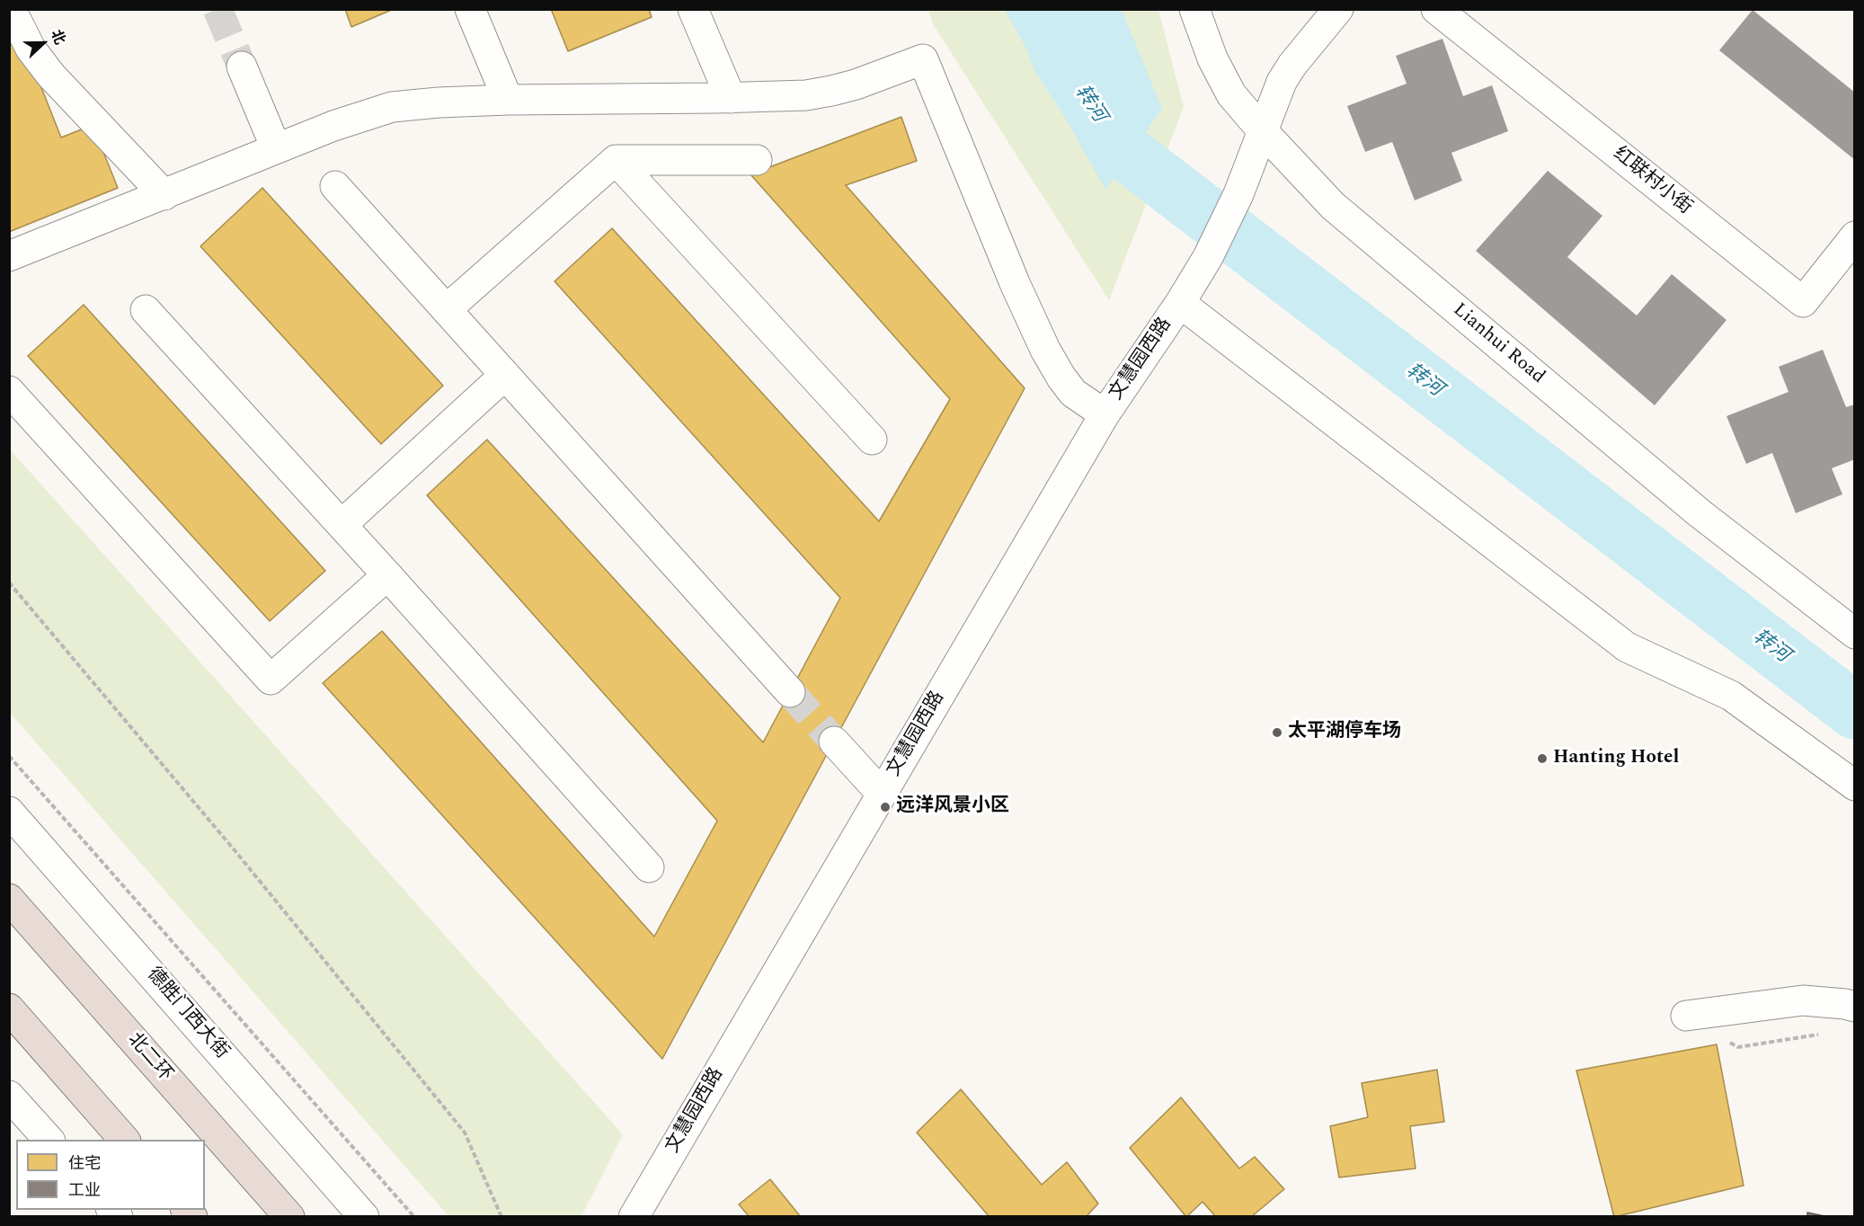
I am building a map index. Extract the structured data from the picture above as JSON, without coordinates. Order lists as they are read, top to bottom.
{
  "streets": {
    "highway": ["北二环"],
    "street": [
      "红联村小街",
      "Lianhui Road",
      "文慧园西路",
      "德胜门西大街"
    ]
  },
  "crossings": [
    ["Lianhui Road", "文慧园西路"]
  ],
  "water": ["转河"],
  "places": ["太平湖停车场", "Hanting Hotel", "远洋风景小区"],
  "legend": ["住宅", "工业"],
  "north": "right"
}
